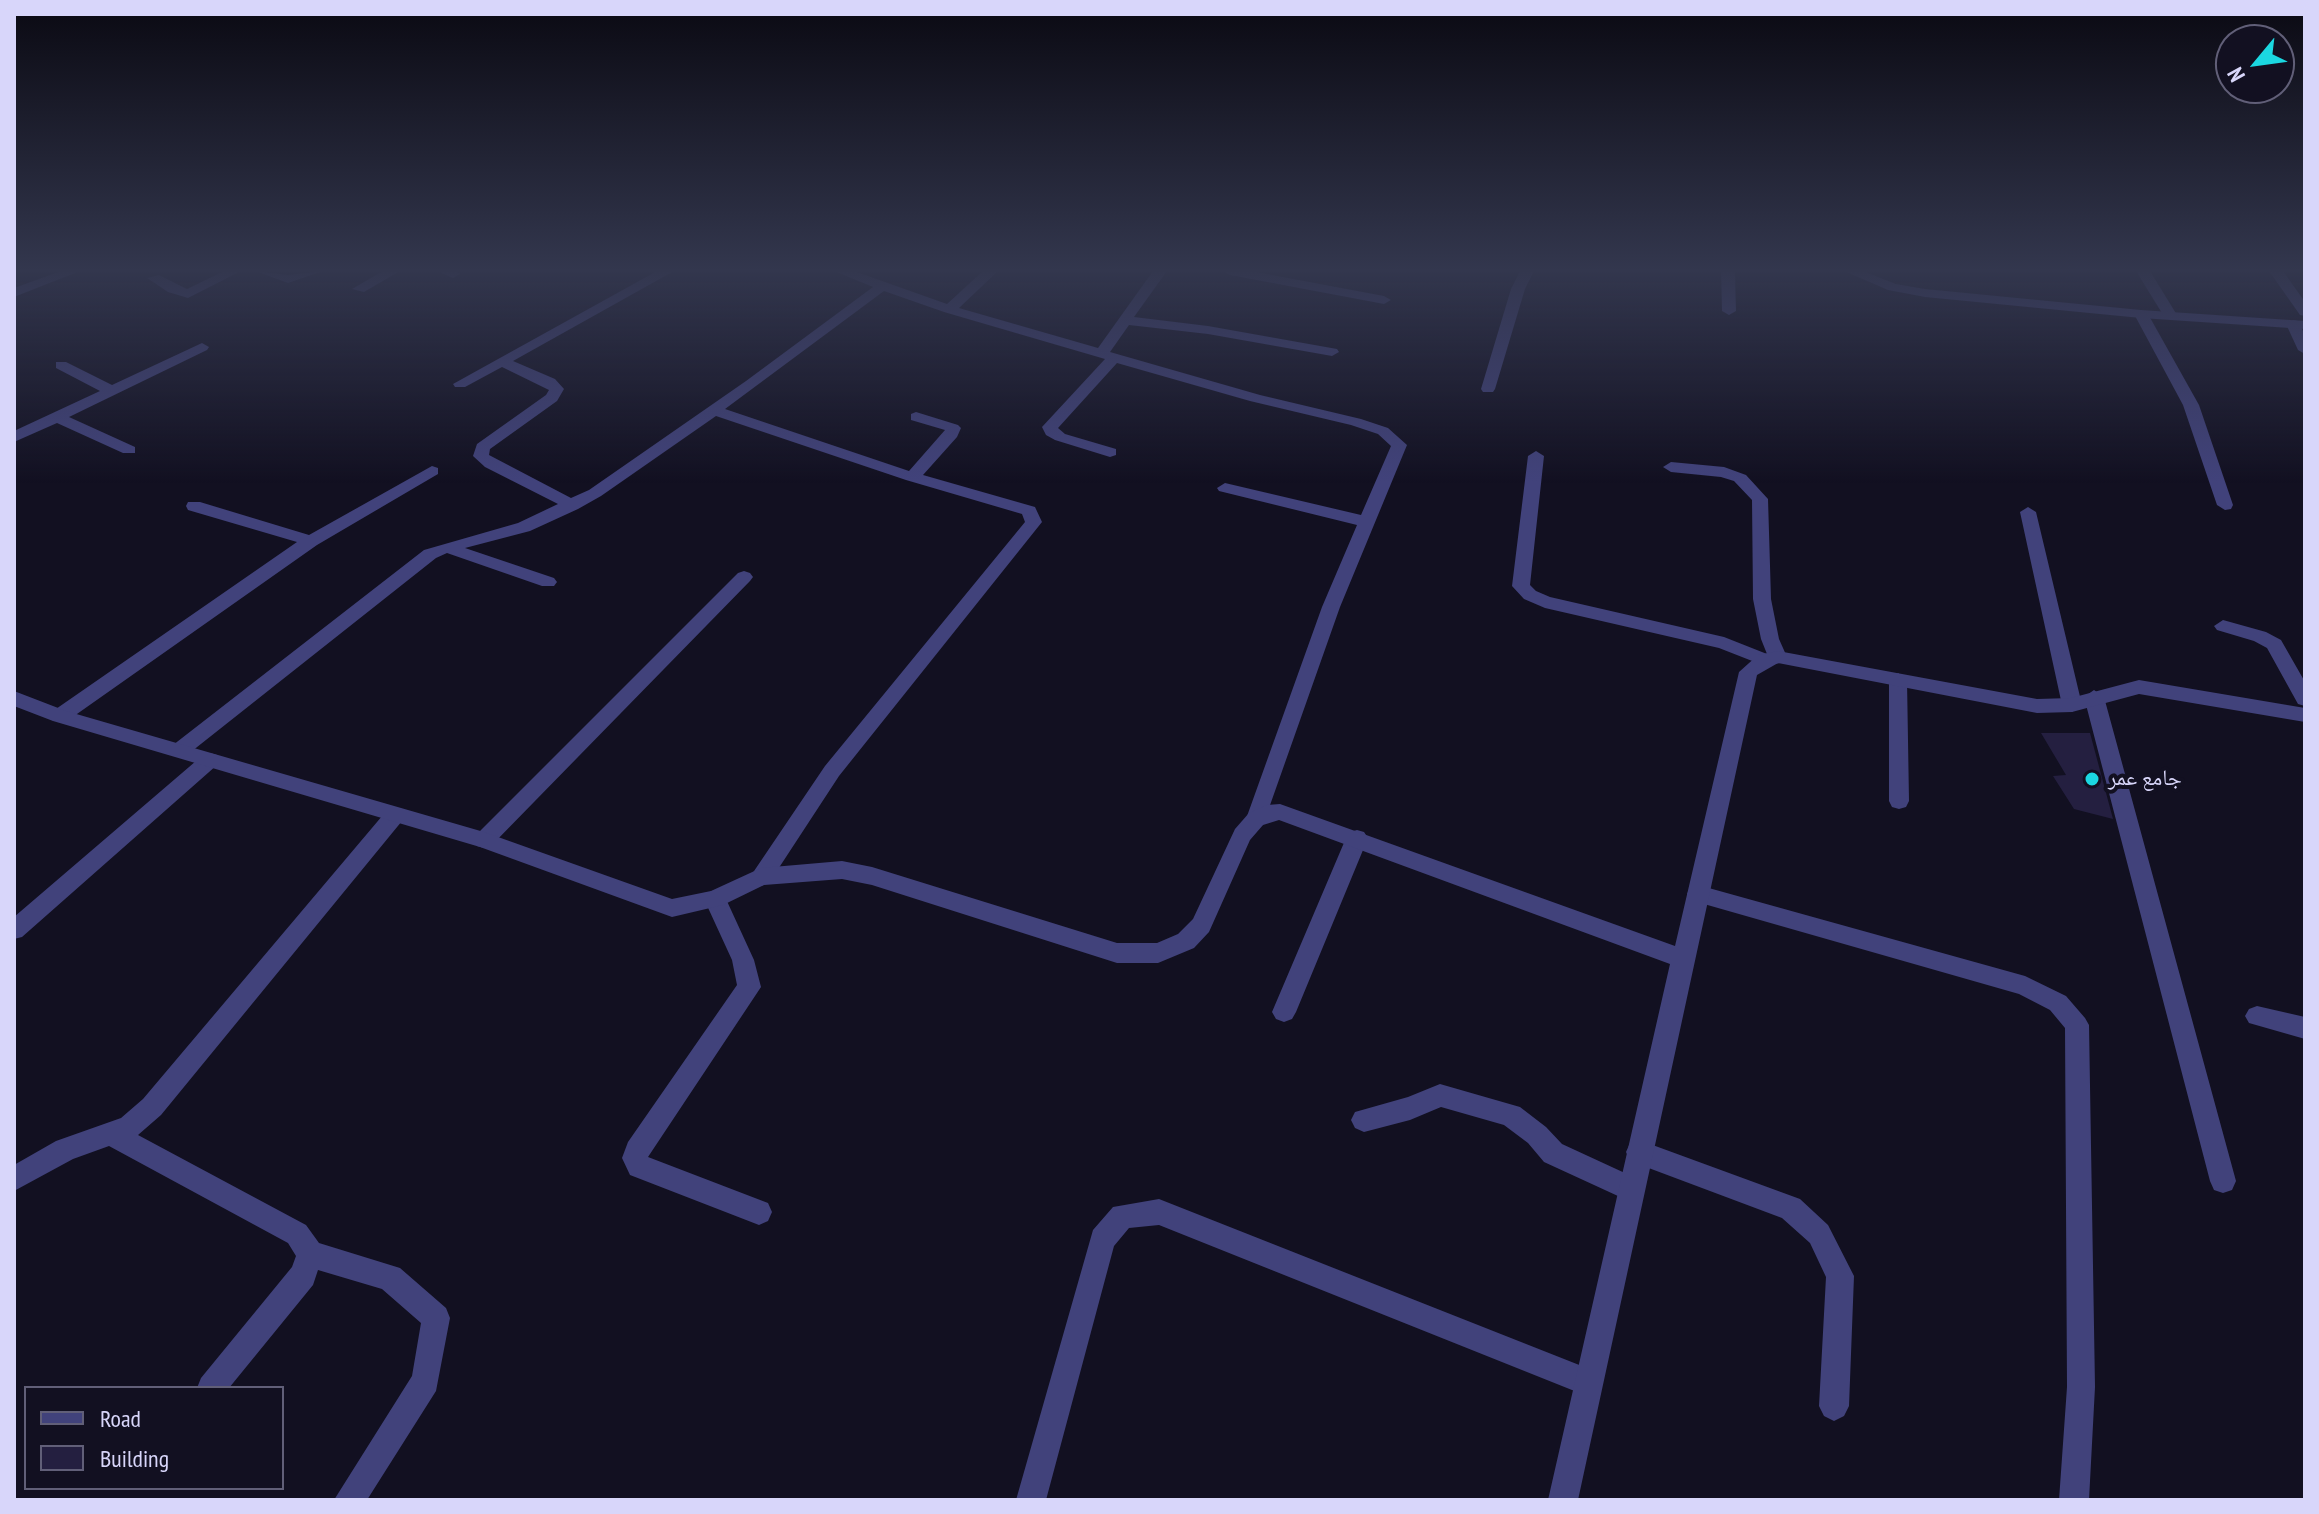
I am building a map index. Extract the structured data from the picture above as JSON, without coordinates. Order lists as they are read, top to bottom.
{
  "places": ["جامع عمر"],
  "legend": ["Road", "Building"],
  "north": "bottom left"
}
